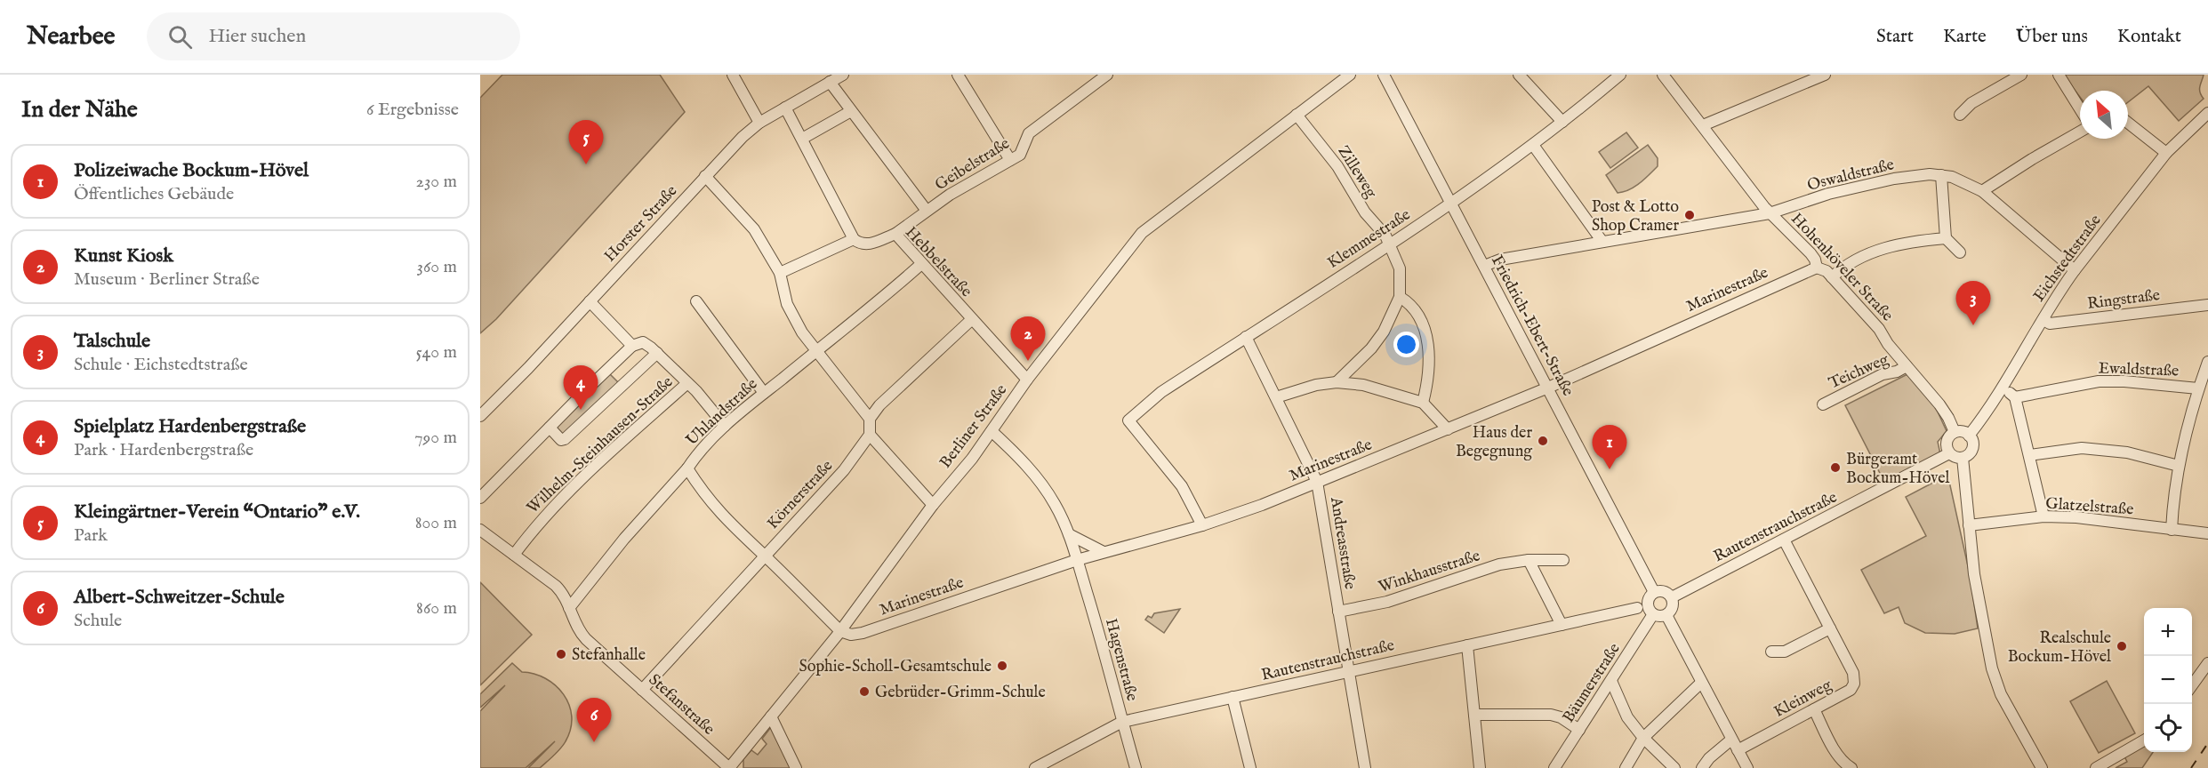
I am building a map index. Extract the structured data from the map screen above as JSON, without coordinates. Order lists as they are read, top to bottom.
{
  "streets": {
    "street": [
      "Geibelstraße",
      "Zilleweg",
      "Oswaldstraße",
      "Horster Straße",
      "Klemmestraße",
      "Eichstedtstraße",
      "Hebbelstraße",
      "Hohenhöveler Straße",
      "Marinestraße",
      "Ringstraße",
      "Friedrich-Ebert-Straße",
      "Ewaldstraße",
      "Teichweg",
      "Uhlandstraße",
      "Berliner Straße",
      "Wilhelm-Steinhausen-Straße",
      "Körnerstraße",
      "Glatzelstraße",
      "Rautenstrauchstraße",
      "Andreasstraße",
      "Winkhausstraße",
      "Hagenstraße",
      "Bäumerstraße",
      "Kleinweg",
      "Stefanstraße"
    ]
  },
  "crossings": [
    ["Geibelstraße", "Hebbelstraße"],
    ["Zilleweg", "Klemmestraße"],
    ["Zilleweg", "Berliner Straße"],
    ["Oswaldstraße", "Eichstedtstraße"],
    ["Oswaldstraße", "Hohenhöveler Straße"],
    ["Oswaldstraße", "Friedrich-Ebert-Straße"],
    ["Klemmestraße", "Marinestraße"],
    ["Klemmestraße", "Friedrich-Ebert-Straße"],
    ["Klemmestraße", "Andreasstraße"],
    ["Eichstedtstraße", "Hohenhöveler Straße"],
    ["Eichstedtstraße", "Ringstraße"],
    ["Eichstedtstraße", "Rautenstrauchstraße"],
    ["Hebbelstraße", "Uhlandstraße"],
    ["Hebbelstraße", "Berliner Straße"],
    ["Hohenhöveler Straße", "Marinestraße"],
    ["Hohenhöveler Straße", "Teichweg"],
    ["Hohenhöveler Straße", "Rautenstrauchstraße"],
    ["Marinestraße", "Friedrich-Ebert-Straße"],
    ["Marinestraße", "Berliner Straße"],
    ["Marinestraße", "Andreasstraße"],
    ["Marinestraße", "Hagenstraße"],
    ["Friedrich-Ebert-Straße", "Rautenstrauchstraße"],
    ["Friedrich-Ebert-Straße", "Bäumerstraße"],
    ["Uhlandstraße", "Stefanstraße"],
    ["Berliner Straße", "Stefanstraße"],
    ["Wilhelm-Steinhausen-Straße", "Stefanstraße"],
    ["Körnerstraße", "Stefanstraße"],
    ["Rautenstrauchstraße", "Andreasstraße"],
    ["Rautenstrauchstraße", "Hagenstraße"],
    ["Rautenstrauchstraße", "Bäumerstraße"],
    ["Rautenstrauchstraße", "Kleinweg"],
    ["Andreasstraße", "Winkhausstraße"]
  ],
  "places": [
    "Post & Lotto Shop Cramer",
    "Haus der Begegnung",
    "Bürgeramt Bockum-Hövel",
    "Realschule Bockum-Hövel",
    "Stefanhalle",
    "Sophie-Scholl-Gesamtschule",
    "Gebrüder-Grimm-Schule"
  ],
  "north": "top left",
  "page": {
    "header": "Nearbee",
    "search": "Hier suchen",
    "nav": [
      "Start",
      "Karte",
      "Über uns",
      "Kontakt"
    ],
    "heading": ["In der Nähe", "6 Ergebnisse"],
    "pins": [
      "5",
      "3",
      "2",
      "4",
      "1",
      "6"
    ],
    "list": [
      {
        "mark": "1",
        "name": "Polizeiwache Bockum-Hövel",
        "note": "Öffentliches Gebäude",
        "value": "230 m"
      },
      {
        "mark": "2",
        "name": "Kunst Kiosk",
        "note": "Museum · Berliner Straße",
        "value": "360 m"
      },
      {
        "mark": "3",
        "name": "Talschule",
        "note": "Schule · Eichstedtstraße",
        "value": "540 m"
      },
      {
        "mark": "4",
        "name": "Spielplatz Hardenbergstraße",
        "note": "Park · Hardenbergstraße",
        "value": "790 m"
      },
      {
        "mark": "5",
        "name": "Kleingärtner-Verein “Ontario” e.V.",
        "note": "Park",
        "value": "800 m"
      },
      {
        "mark": "6",
        "name": "Albert-Schweitzer-Schule",
        "note": "Schule",
        "value": "860 m"
      }
    ],
    "map_buttons": ["+", "−"]
  }
}
